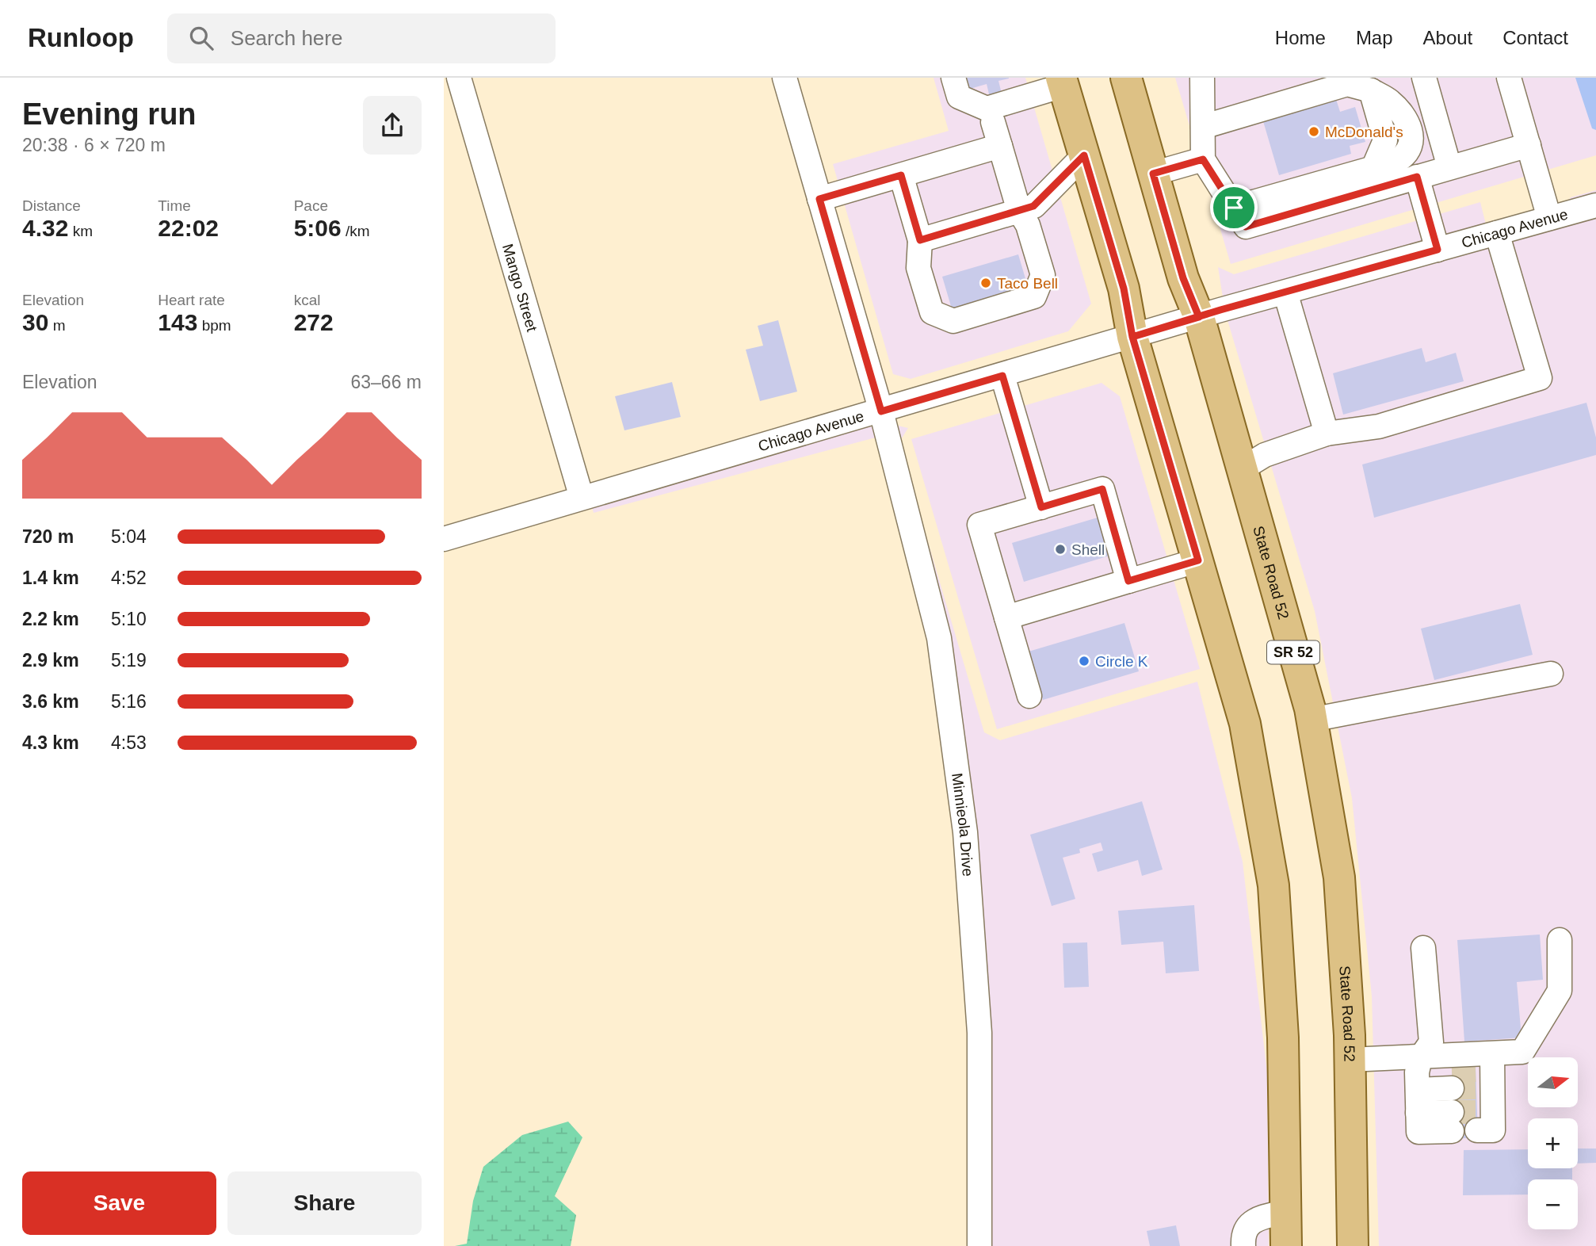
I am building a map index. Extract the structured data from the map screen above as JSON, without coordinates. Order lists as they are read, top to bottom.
{
  "streets": {
    "main road": ["State Road 52", "SR 52"],
    "street": ["Chicago Avenue", "Mango Street", "Minnieola Drive"]
  },
  "crossings": [
    ["Chicago Avenue", "Mango Street"],
    ["Chicago Avenue", "State Road 52"],
    ["Chicago Avenue", "Minnieola Drive"]
  ],
  "places": [
    "McDonald's",
    "Taco Bell",
    "Shell",
    "Circle K"
  ],
  "north": "right",
  "page": {
    "header": "Runloop",
    "search": "Search here",
    "nav": [
      "Home",
      "Map",
      "About",
      "Contact"
    ],
    "heading": ["Evening run", "20:38 · 6 × 720 m"],
    "stats": [
      ["Distance", "4.32 km"],
      ["Time", "22:02"],
      ["Pace", "5:06 /km"],
      ["Elevation", "30 m"],
      ["Heart rate", "143 bpm"],
      ["kcal", "272"]
    ],
    "chart": ["Elevation", "63–66 m"],
    "list": [
      {
        "name": "720 m",
        "note": "5:04"
      },
      {
        "name": "1.4 km",
        "note": "4:52"
      },
      {
        "name": "2.2 km",
        "note": "5:10"
      },
      {
        "name": "2.9 km",
        "note": "5:19"
      },
      {
        "name": "3.6 km",
        "note": "5:16"
      },
      {
        "name": "4.3 km",
        "note": "4:53"
      }
    ],
    "map_buttons": ["+", "−"],
    "buttons": ["Save", "Share"]
  }
}
